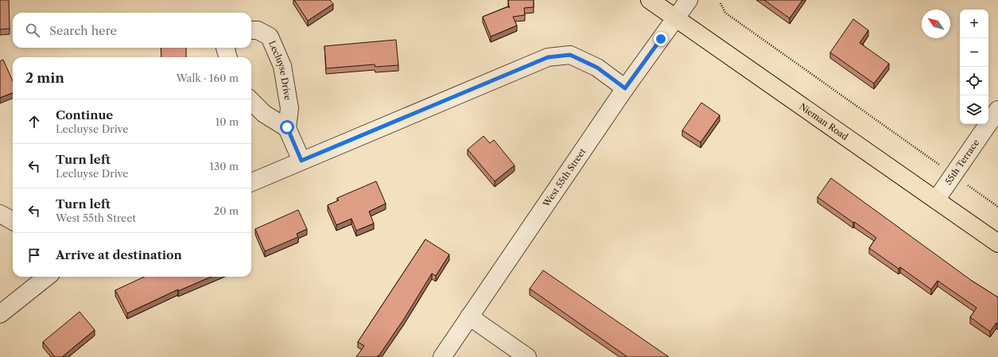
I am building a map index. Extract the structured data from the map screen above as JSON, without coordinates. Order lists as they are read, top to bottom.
{
  "streets": {
    "main road": ["Nieman Road"],
    "street": ["Lecluyse Drive", "55th Terrace", "West 55th Street"]
  },
  "crossings": [
    ["Nieman Road", "55th Terrace"],
    ["Nieman Road", "West 55th Street"]
  ],
  "north": "top left",
  "page": {
    "map_buttons": ["+", "−"],
    "search": "Search here",
    "heading": ["2 min", "Walk · 160 m"],
    "list": [
      ["Continue", "Lecluyse Drive", "10 m"],
      ["Turn left", "Lecluyse Drive", "130 m"],
      ["Turn left", "West 55th Street", "20 m"],
      "Arrive at destination"
    ]
  }
}
